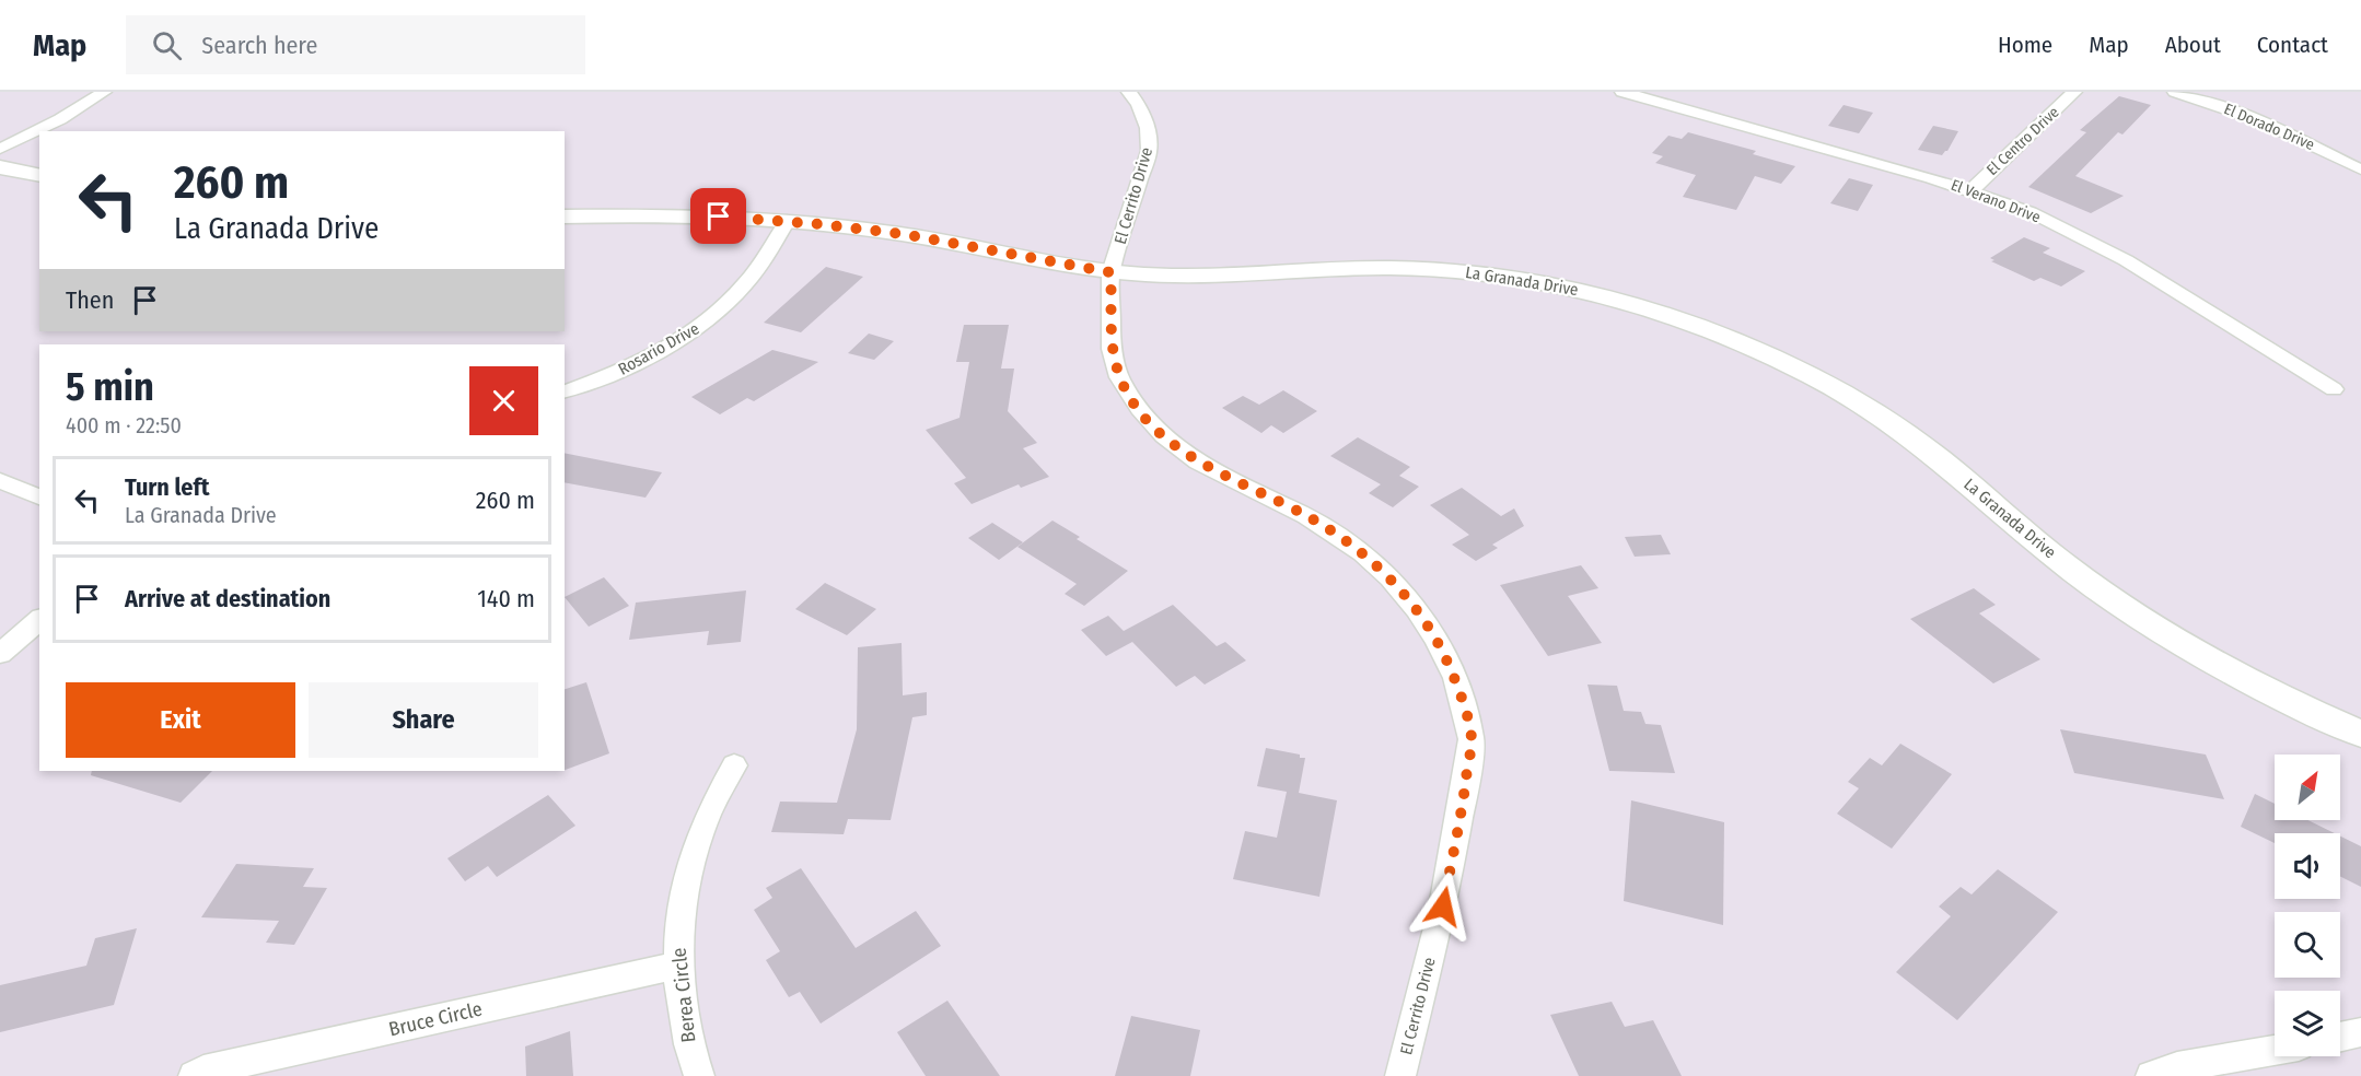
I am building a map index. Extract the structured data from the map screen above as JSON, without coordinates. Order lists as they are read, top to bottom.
{
  "streets": {
    "street": [
      "El Dorado Drive",
      "El Centro Drive",
      "El Cerrito Drive",
      "El Verano Drive",
      "La Granada Drive",
      "Rosario Drive",
      "Berea Circle",
      "Bruce Circle"
    ]
  },
  "crossings": [
    ["El Centro Drive", "El Verano Drive"],
    ["El Cerrito Drive", "La Granada Drive"],
    ["La Granada Drive", "Rosario Drive"],
    ["Berea Circle", "Bruce Circle"]
  ],
  "north": "top right",
  "page": {
    "header": "Map",
    "search": "Search here",
    "nav": [
      "Home",
      "Map",
      "About",
      "Contact"
    ],
    "turn": ["260 m", "La Granada Drive"],
    "then": "Then",
    "heading": ["5 min", "400 m · 22:50"],
    "list": [
      {
        "name": "Turn left",
        "note": "La Granada Drive",
        "value": "260 m"
      },
      {
        "name": "Arrive at destination",
        "value": "140 m"
      }
    ],
    "buttons": ["Exit", "Share"]
  }
}
